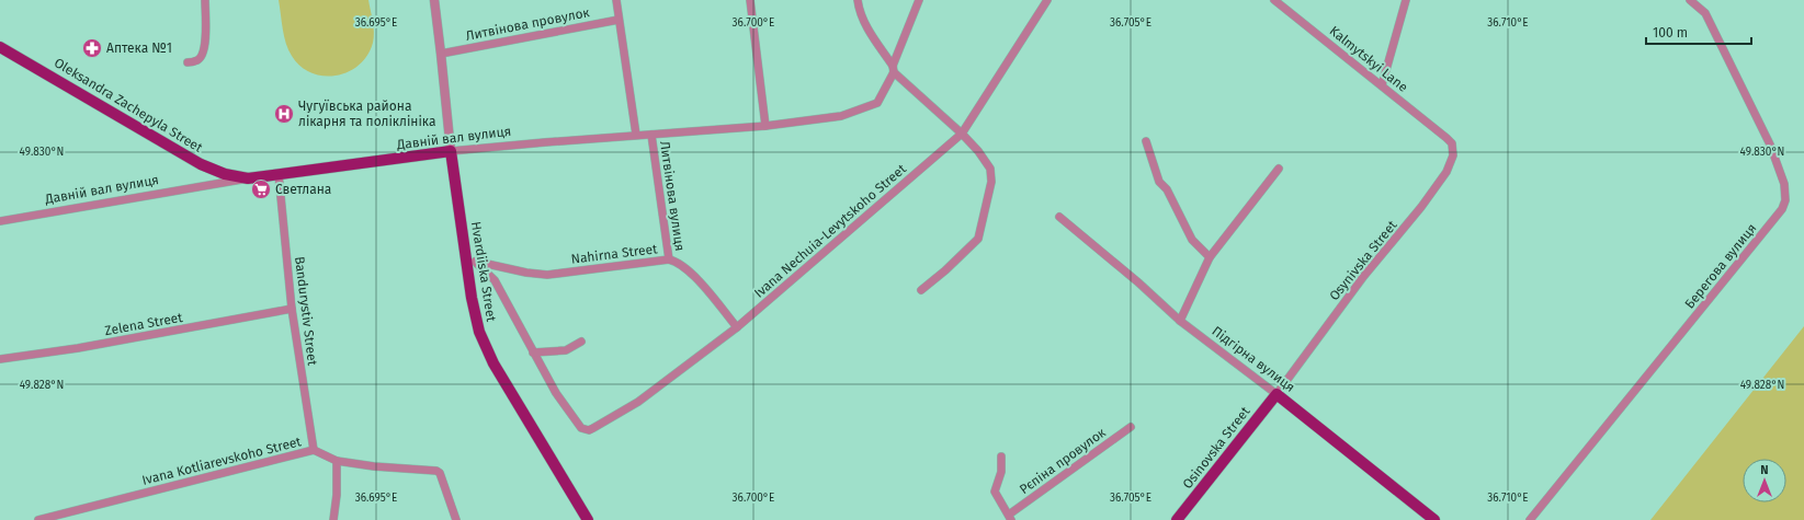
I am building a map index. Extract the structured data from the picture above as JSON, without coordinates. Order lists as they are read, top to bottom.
{
  "streets": {
    "main road": [
      "Oleksandra Zachepyla Street",
      "Давній вал вулиця",
      "Hvardiiska Street",
      "Підгірна вулиця",
      "Osinovska Street"
    ],
    "street": [
      "Литвінова провулок",
      "Kalmytskyi Lane",
      "Литвінова вулиця",
      "Ivana Nechuia-Levytskoho Street",
      "Nahirna Street",
      "Osynivska Street",
      "Берегова вулиця",
      "Bandurystiv Street",
      "Zelena Street",
      "Ivana Kotliarevskoho Street",
      "Рєпіна провулок"
    ]
  },
  "crossings": [
    ["Литвінова провулок", "Hvardiiska Street"],
    ["Kalmytskyi Lane", "Osynivska Street"],
    ["Oleksandra Zachepyla Street", "Давній вал вулиця"],
    ["Давній вал вулиця", "Литвінова вулиця"],
    ["Давній вал вулиця", "Hvardiiska Street"],
    ["Давній вал вулиця", "Bandurystiv Street"],
    ["Литвінова вулиця", "Nahirna Street"],
    ["Ivana Nechuia-Levytskoho Street", "Nahirna Street"],
    ["Nahirna Street", "Hvardiiska Street"],
    ["Osynivska Street", "Підгірна вулиця"],
    ["Osynivska Street", "Osinovska Street"],
    ["Bandurystiv Street", "Zelena Street"],
    ["Bandurystiv Street", "Ivana Kotliarevskoho Street"],
    ["Підгірна вулиця", "Osinovska Street"]
  ],
  "places": {
    "pharmacy": ["Аптека №1"],
    "hospital": ["Чугуївська района лікарня та поліклініка"],
    "supermarket": ["Светлана"]
  },
  "scale_bar": "100 m",
  "north": "top",
  "coordinates": [
    "36.695°E",
    "36.700°E",
    "36.705°E",
    "36.710°E",
    "49.830°N",
    "49.828°N"
  ]
}
